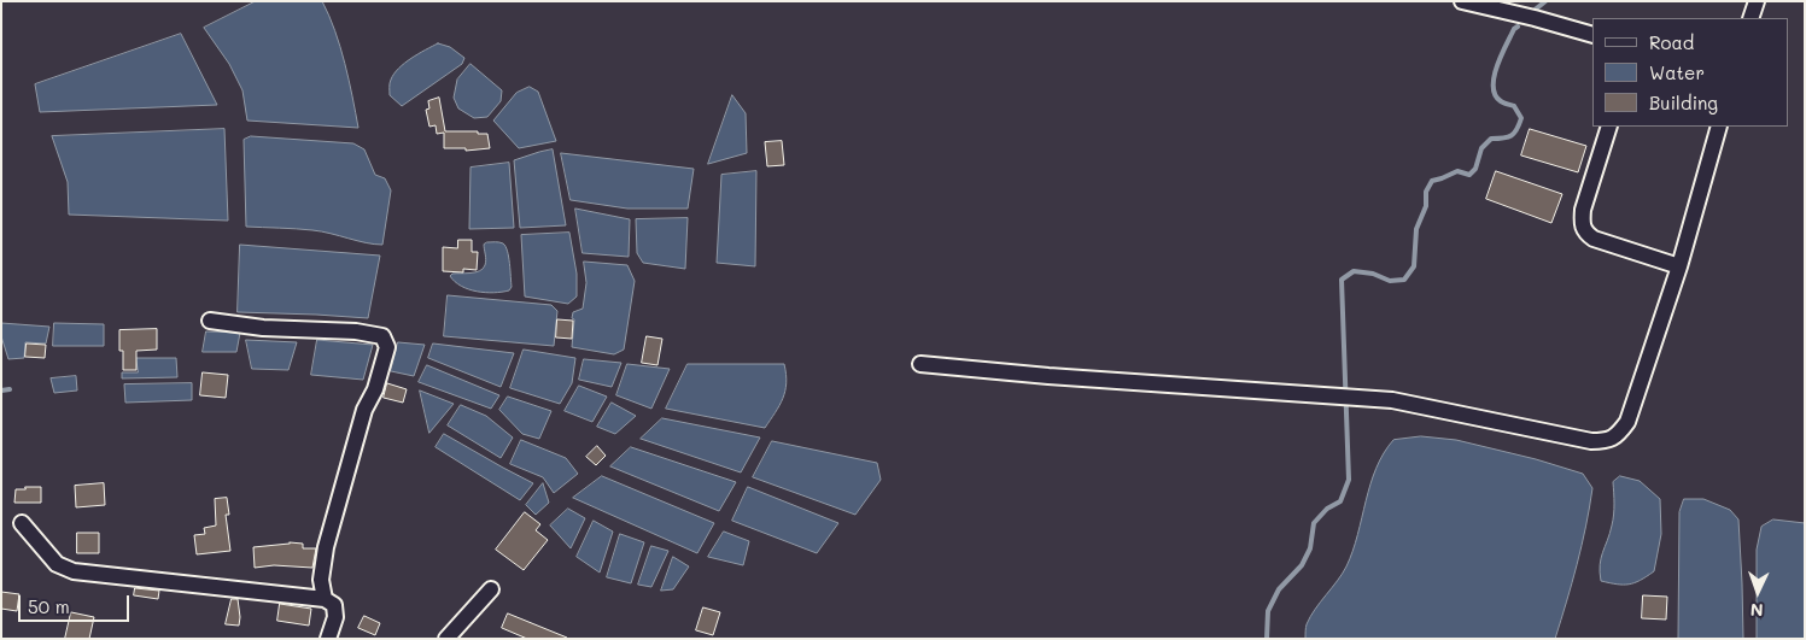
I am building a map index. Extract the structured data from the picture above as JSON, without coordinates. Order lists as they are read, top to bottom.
{
  "legend": ["Road", "Water", "Building"],
  "scale_bar": "50 m",
  "north": "bottom"
}
